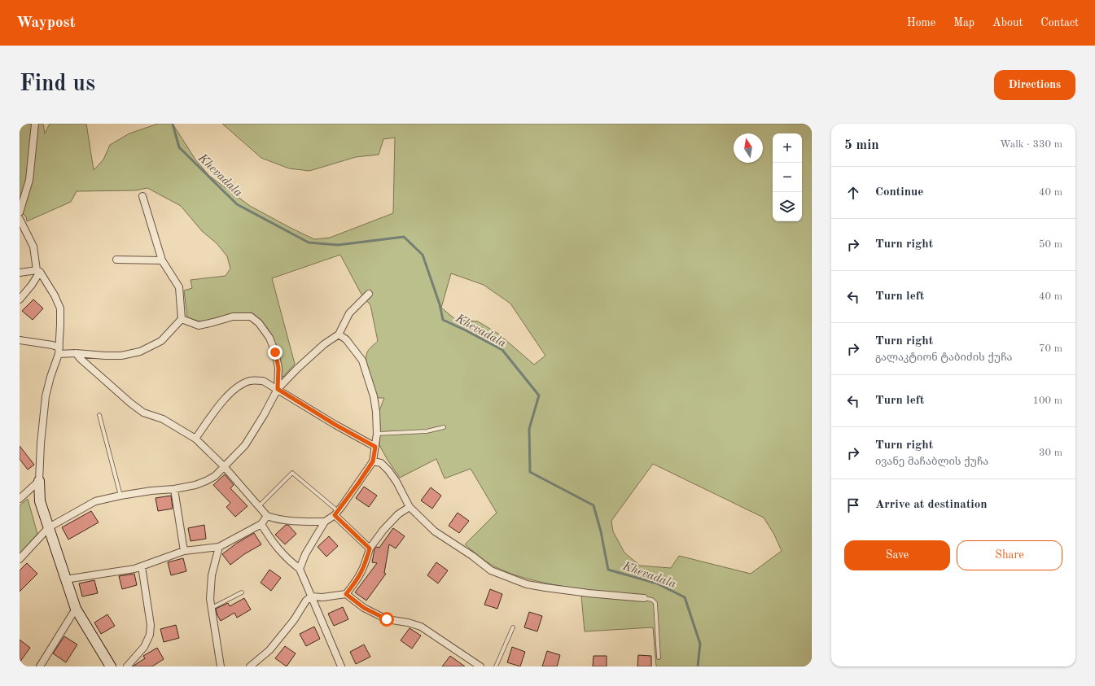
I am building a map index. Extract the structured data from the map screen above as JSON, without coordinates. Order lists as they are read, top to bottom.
{
  "water": ["Khevadala"],
  "north": "top",
  "page": {
    "header": "Waypost",
    "nav": [
      "Home",
      "Map",
      "About",
      "Contact"
    ],
    "buttons": [
      "Directions",
      ["Save", "Share"]
    ],
    "title": "Find us",
    "heading": ["5 min", "Walk · 330 m"],
    "map_buttons": ["+", "−"],
    "list": [
      ["Continue", "40 m"],
      ["Turn right", "50 m"],
      ["Turn left", "40 m"],
      ["Turn right", "გალაკტიონ ტაბიძის ქუჩა", "70 m"],
      ["Turn left", "100 m"],
      ["Turn right", "ივანე მაჩაბლის ქუჩა", "30 m"],
      "Arrive at destination"
    ]
  }
}
